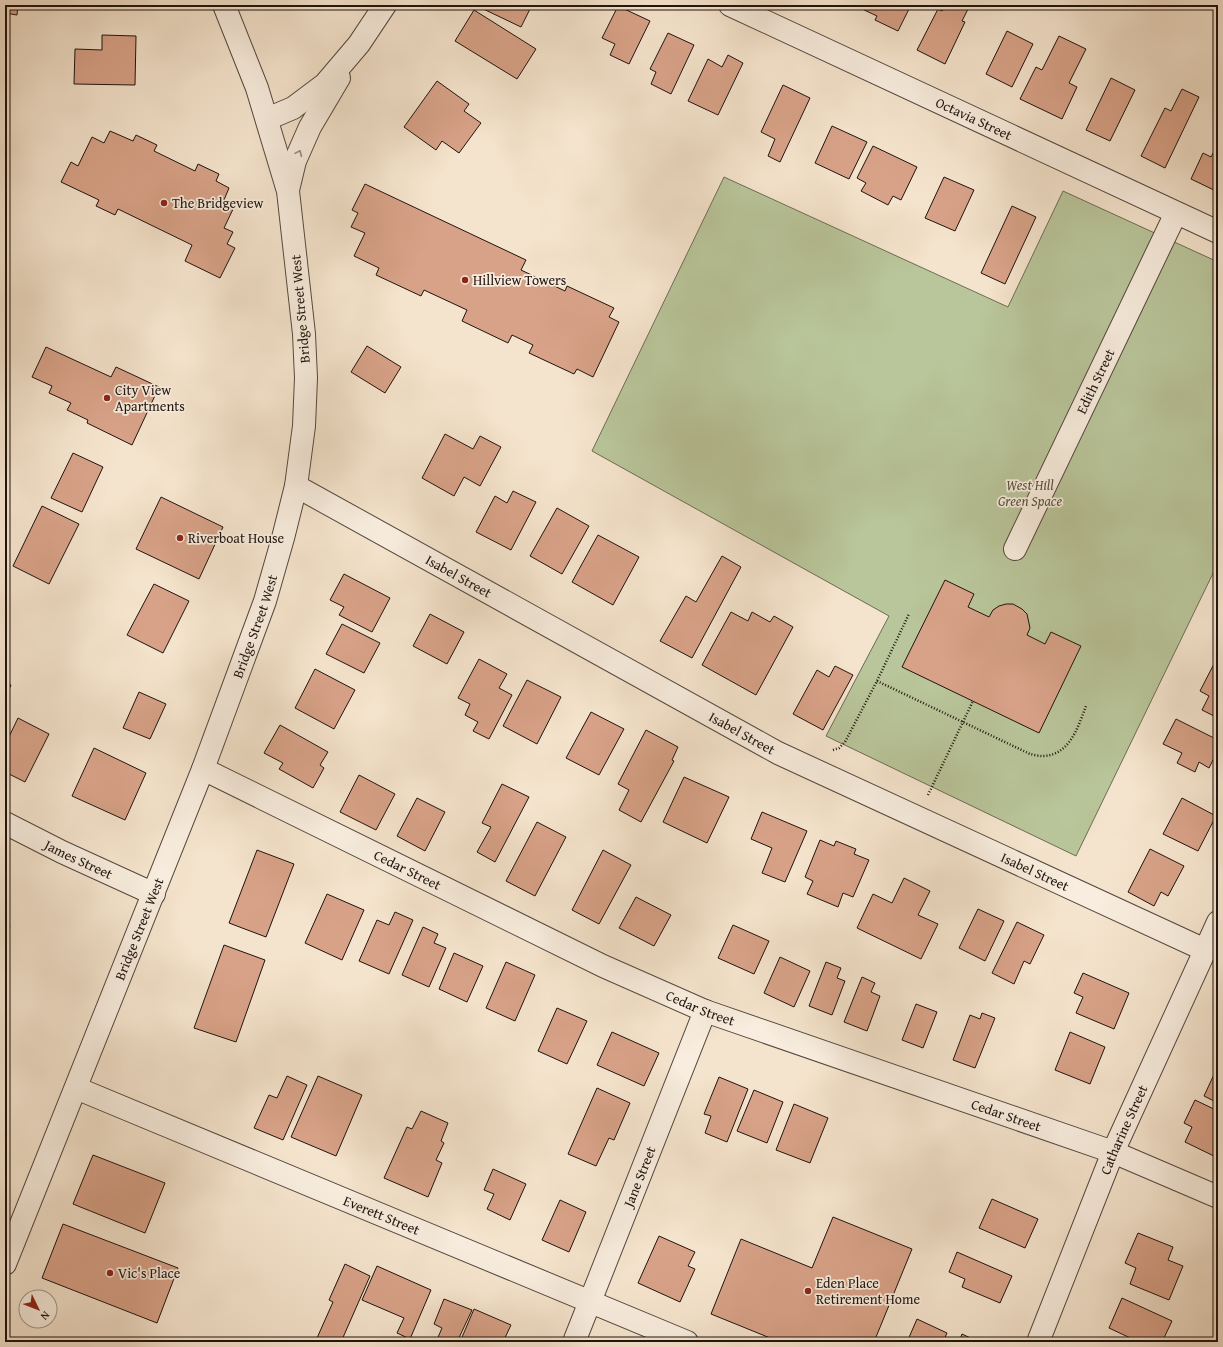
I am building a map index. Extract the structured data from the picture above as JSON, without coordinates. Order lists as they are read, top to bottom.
{
  "streets": {
    "street": [
      "Octavia Street",
      "Bridge Street West",
      "Edith Street",
      "Isabel Street",
      "James Street",
      "Cedar Street",
      "Catharine Street",
      "Jane Street",
      "Everett Street"
    ]
  },
  "crossings": [
    ["Octavia Street", "Edith Street"],
    ["Bridge Street West", "Isabel Street"],
    ["Bridge Street West", "James Street"],
    ["Bridge Street West", "Cedar Street"],
    ["Bridge Street West", "Everett Street"],
    ["Isabel Street", "Catharine Street"],
    ["Cedar Street", "Catharine Street"],
    ["Cedar Street", "Jane Street"],
    ["Jane Street", "Everett Street"]
  ],
  "parks": ["West Hill Green Space"],
  "places": [
    "The Bridgeview",
    "Hillview Towers",
    "City View Apartments",
    "Riverboat House",
    "Vic's Place",
    "Eden Place Retirement Home"
  ],
  "north": "bottom right"
}
